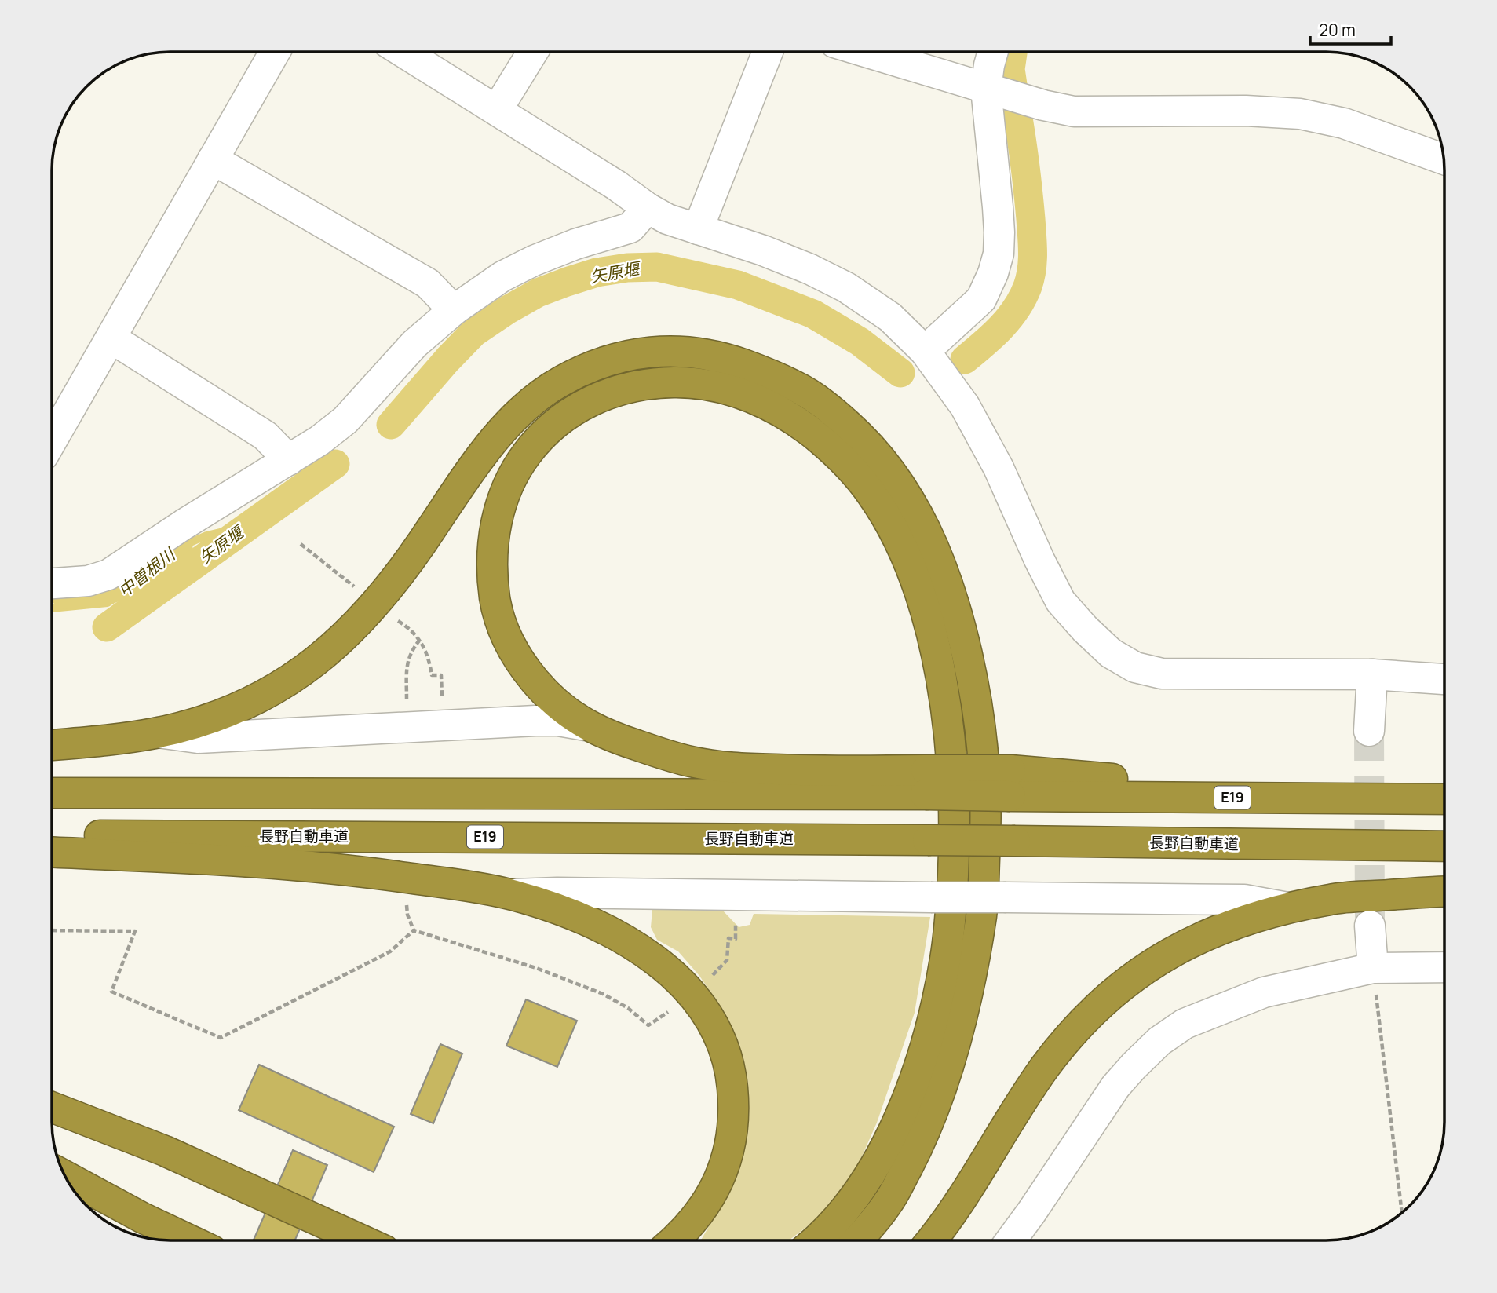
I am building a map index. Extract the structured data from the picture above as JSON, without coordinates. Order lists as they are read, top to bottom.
{
  "streets": {
    "highway": ["E19", "長野自動車道"]
  },
  "water": ["矢原堰", "中曽根川"],
  "scale_bar": "20 m"
}
